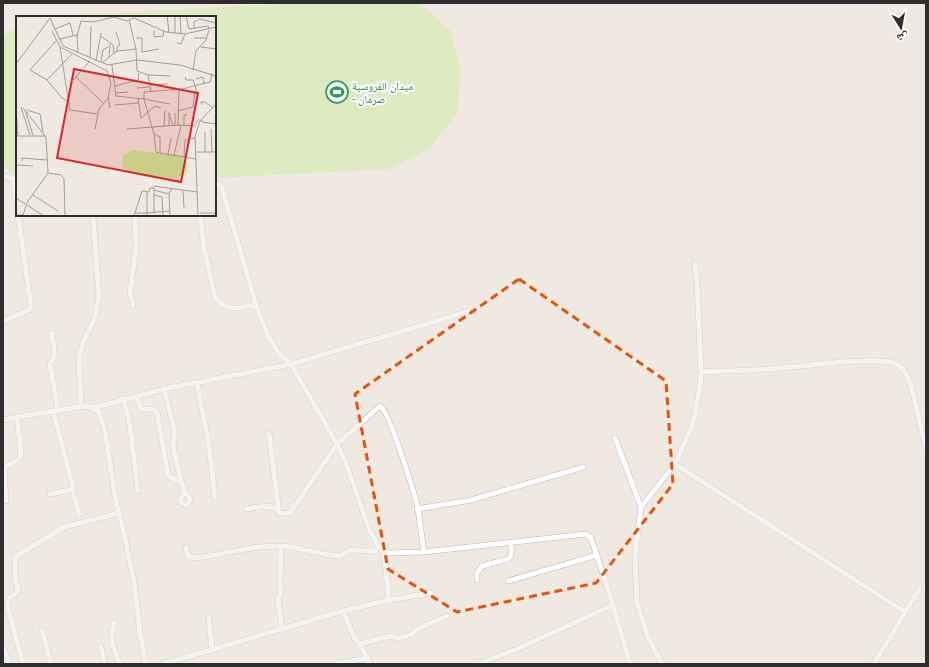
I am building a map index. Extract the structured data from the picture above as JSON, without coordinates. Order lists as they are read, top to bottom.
{
  "places": {
    "sports": ["ميدان الفروسية - صرمان"]
  },
  "north": "bottom"
}
